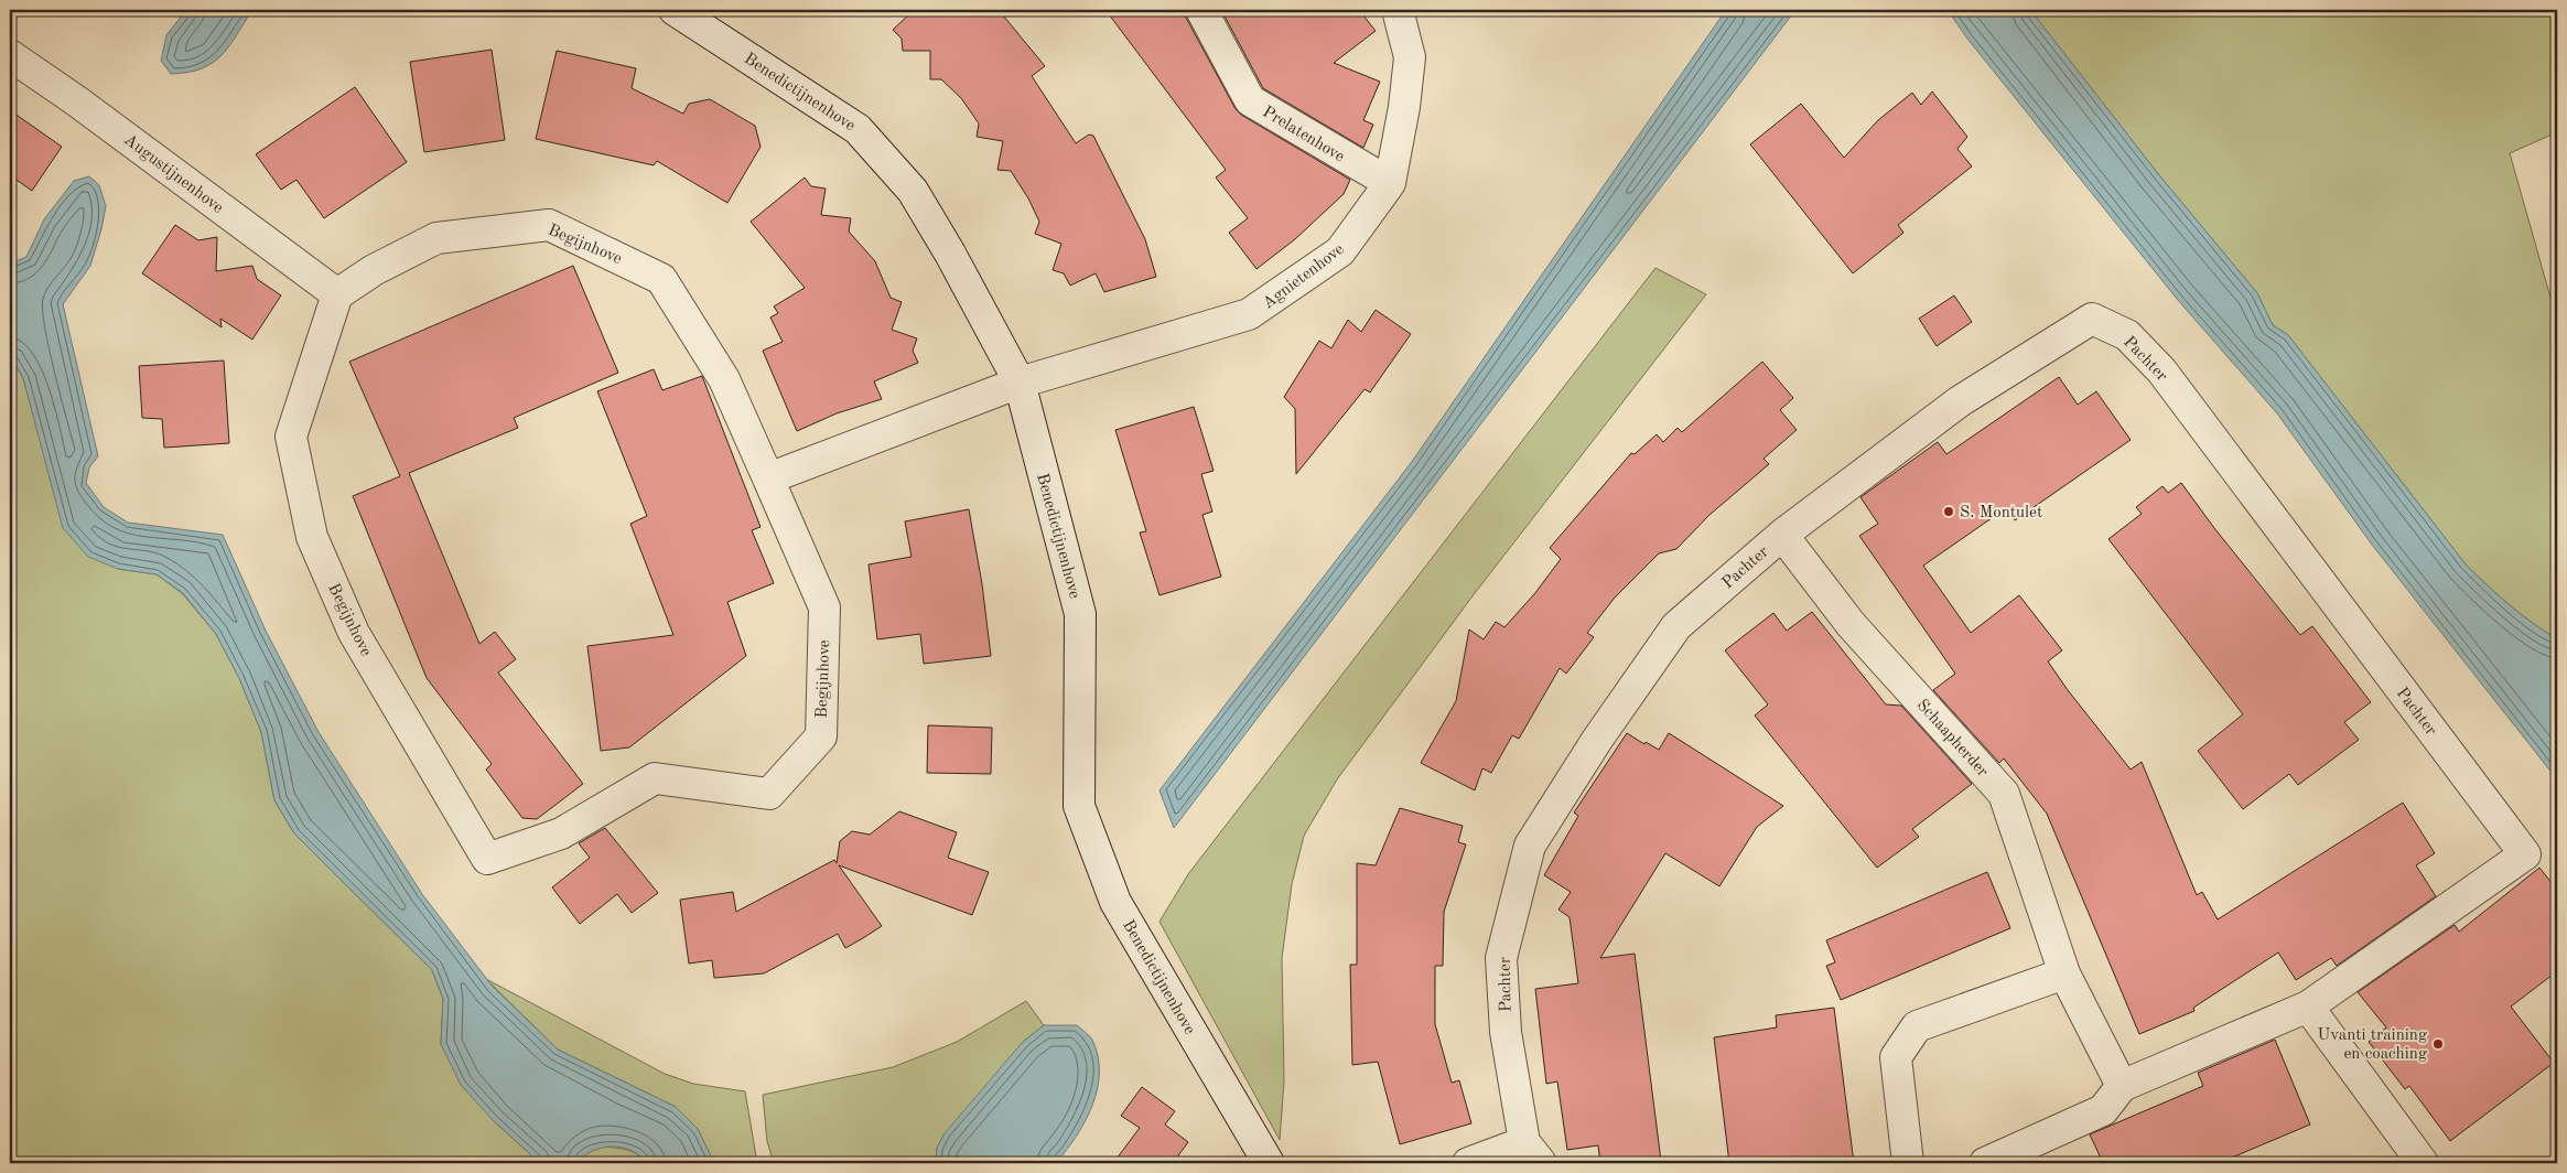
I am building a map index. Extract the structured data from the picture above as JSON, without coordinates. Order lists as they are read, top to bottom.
{
  "streets": {
    "street": [
      "Benedictijnenhove",
      "Prelatenhove",
      "Augustijnenhove",
      "Begijnhove",
      "Agnietenhove",
      "Pachter",
      "Schaapherder"
    ]
  },
  "crossings": [
    ["Benedictijnenhove", "Agnietenhove"],
    ["Prelatenhove", "Agnietenhove"],
    ["Augustijnenhove", "Begijnhove"],
    ["Pachter", "Schaapherder"]
  ],
  "places": ["S. Montulet", "Uvanti training en coaching"]
}
